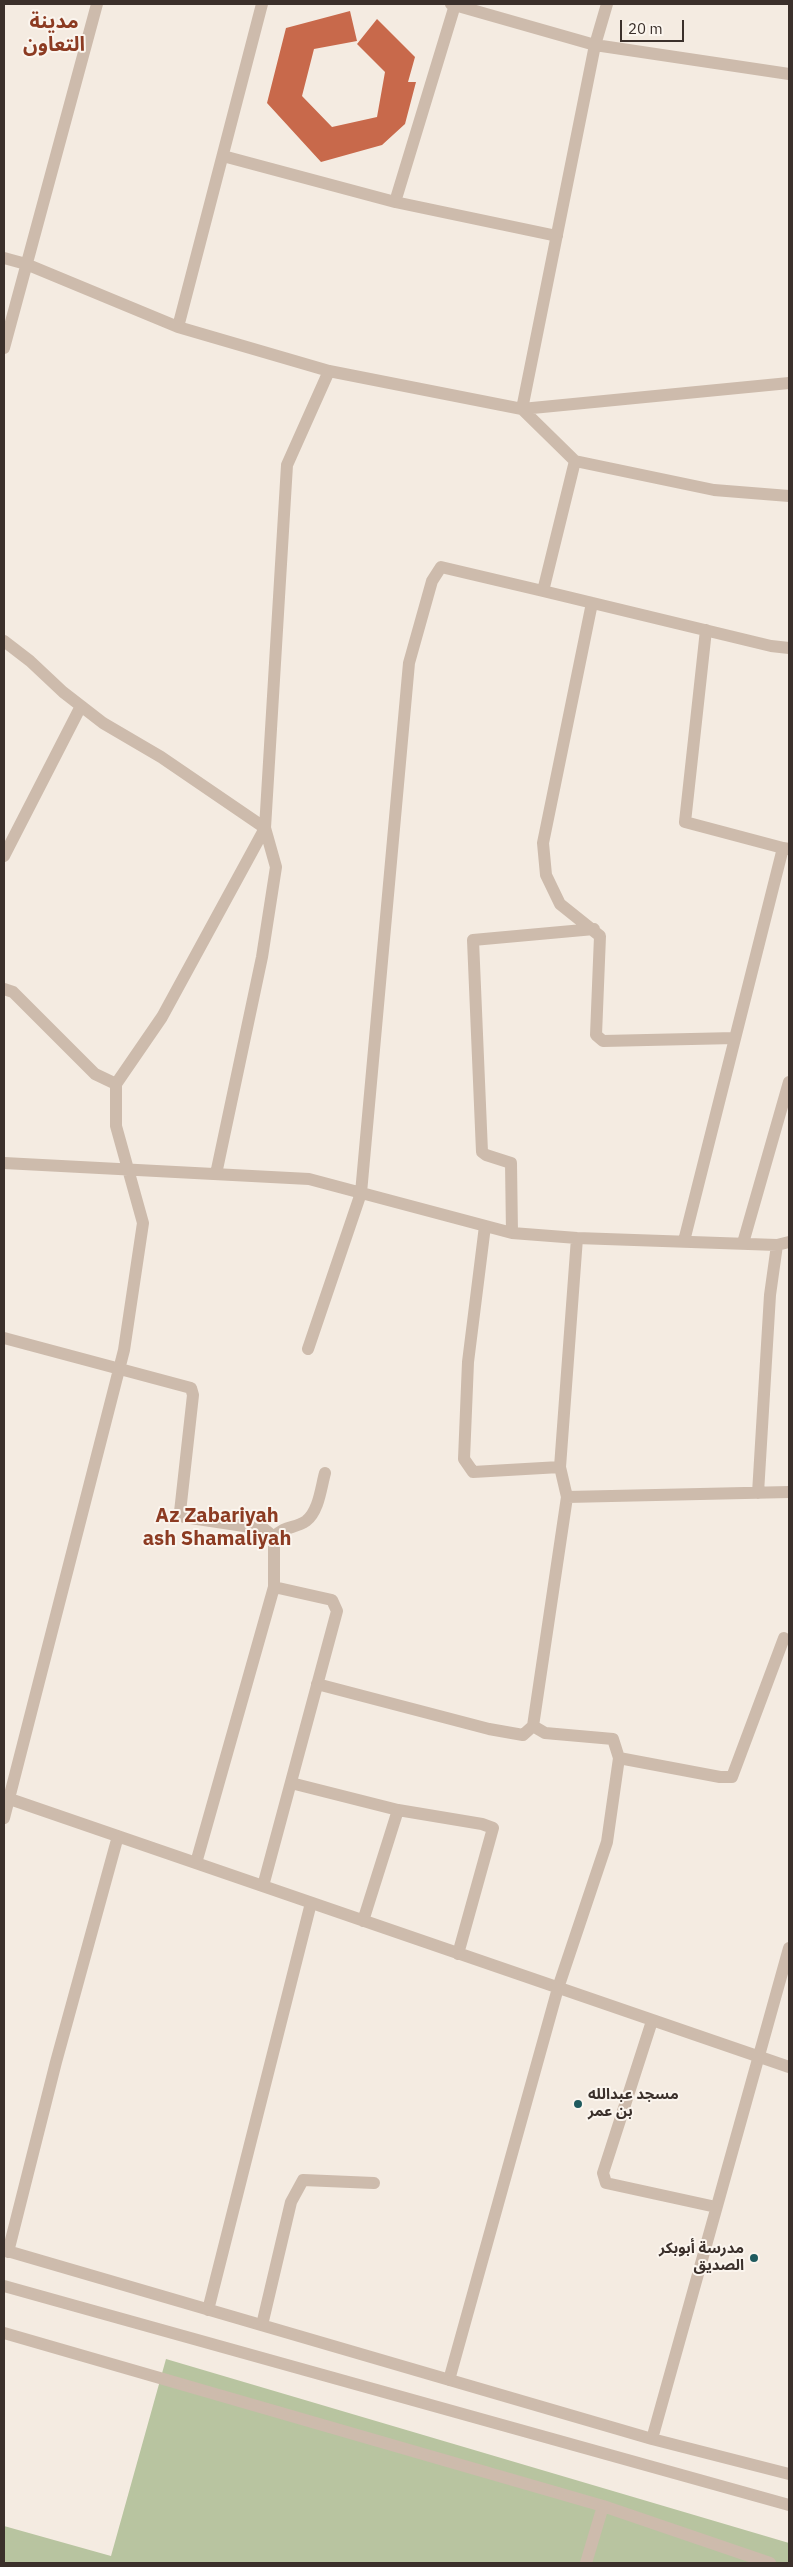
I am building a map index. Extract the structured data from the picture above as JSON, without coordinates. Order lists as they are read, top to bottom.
{
  "districts": ["مدينة التعاون", "Az Zabariyah ash Shamaliyah"],
  "places": ["مسجد عبدالله بن عمر", "مدرسة أبوبكر الصديق"],
  "scale_bar": "20 m"
}
